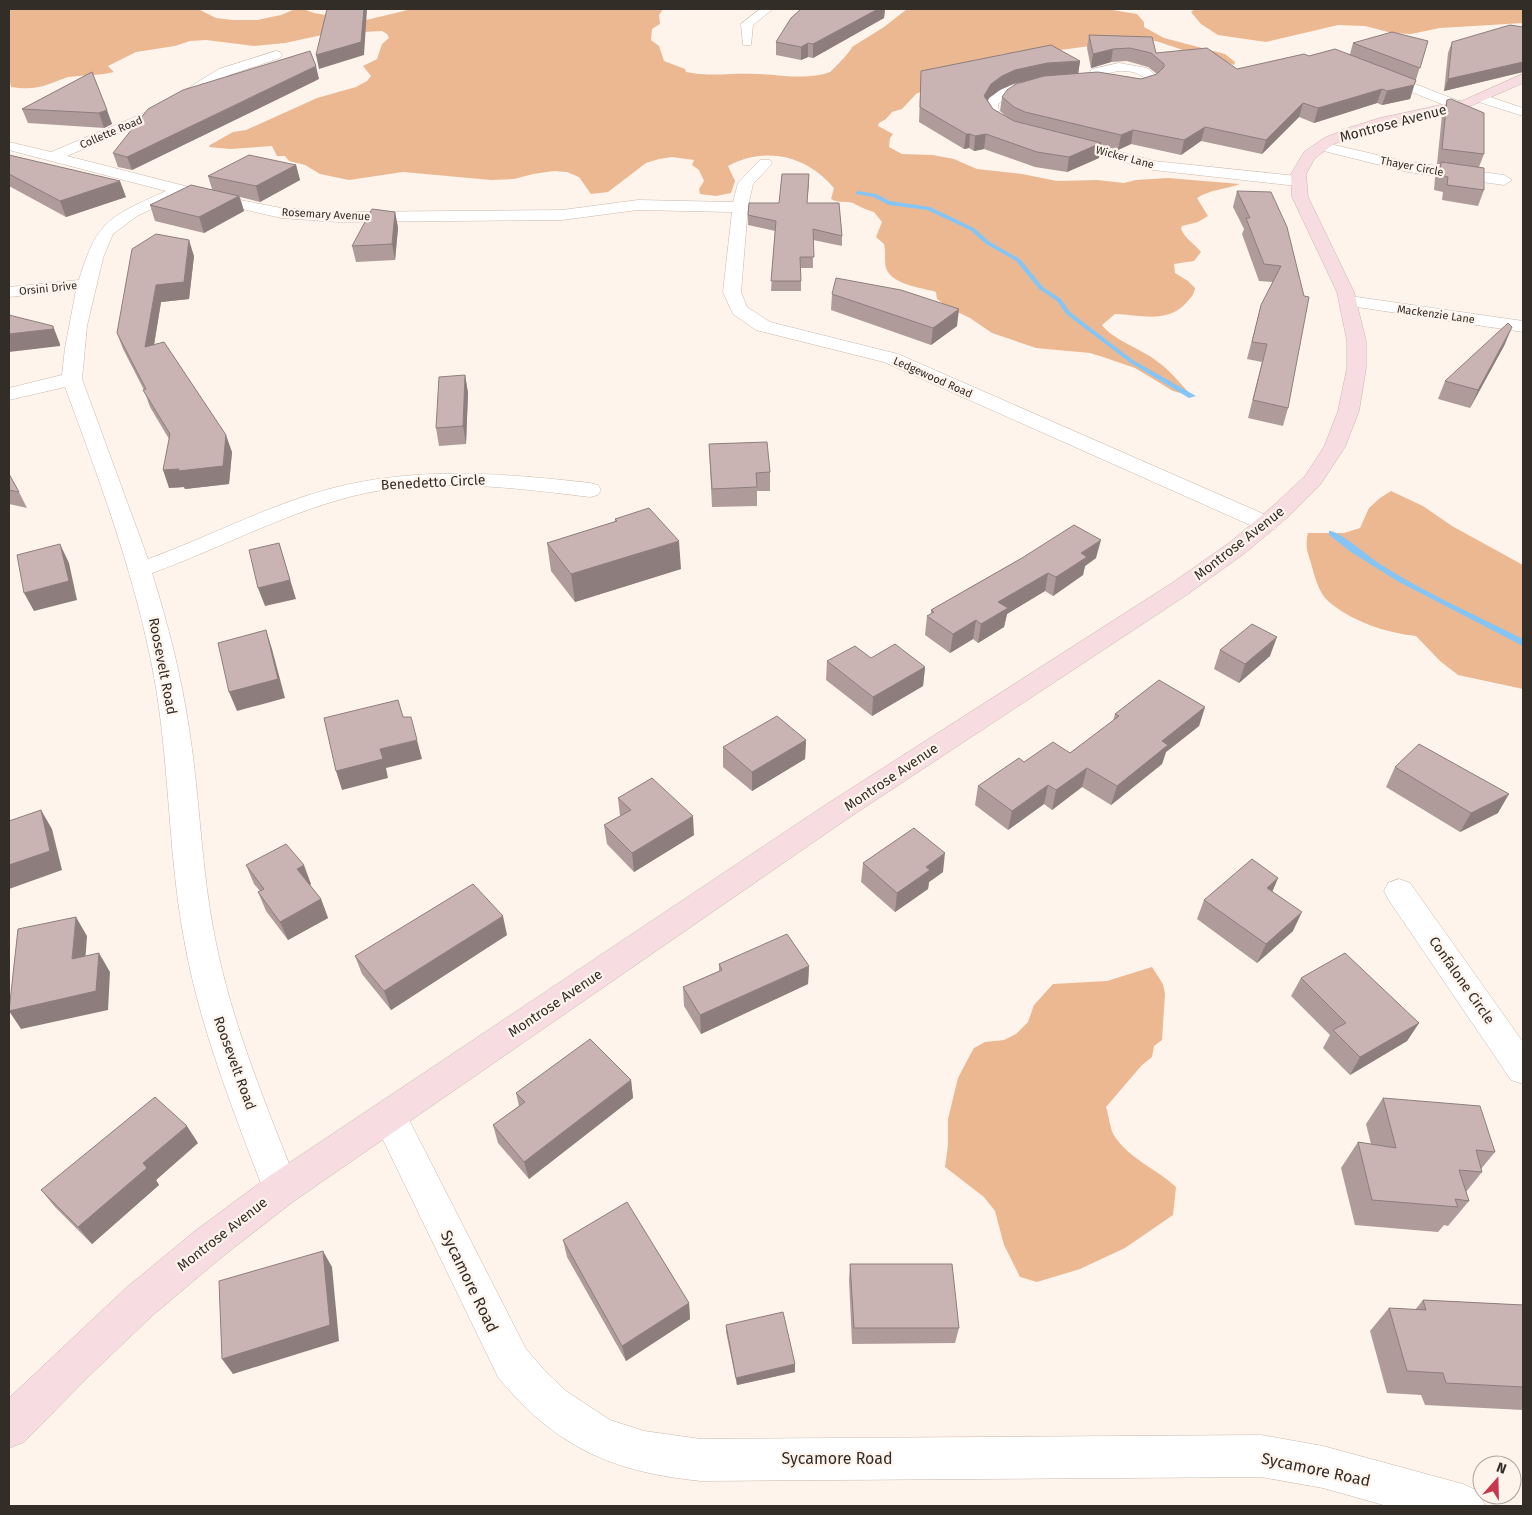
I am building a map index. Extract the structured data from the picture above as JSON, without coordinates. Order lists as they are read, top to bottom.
{
  "streets": {
    "main road": ["Montrose Avenue"],
    "street": [
      "Collette Road",
      "Wicker Lane",
      "Thayer Circle",
      "Rosemary Avenue",
      "Orsini Drive",
      "Mackenzie Lane",
      "Ledgewood Road",
      "Benedetto Circle",
      "Roosevelt Road",
      "Confalone Circle",
      "Sycamore Road"
    ]
  },
  "crossings": [
    ["Montrose Avenue", "Wicker Lane"],
    ["Montrose Avenue", "Thayer Circle"],
    ["Montrose Avenue", "Mackenzie Lane"],
    ["Montrose Avenue", "Ledgewood Road"],
    ["Montrose Avenue", "Roosevelt Road"],
    ["Montrose Avenue", "Sycamore Road"],
    ["Collette Road", "Rosemary Avenue"],
    ["Rosemary Avenue", "Ledgewood Road"],
    ["Rosemary Avenue", "Roosevelt Road"],
    ["Orsini Drive", "Roosevelt Road"],
    ["Benedetto Circle", "Roosevelt Road"]
  ],
  "north": "top"
}
